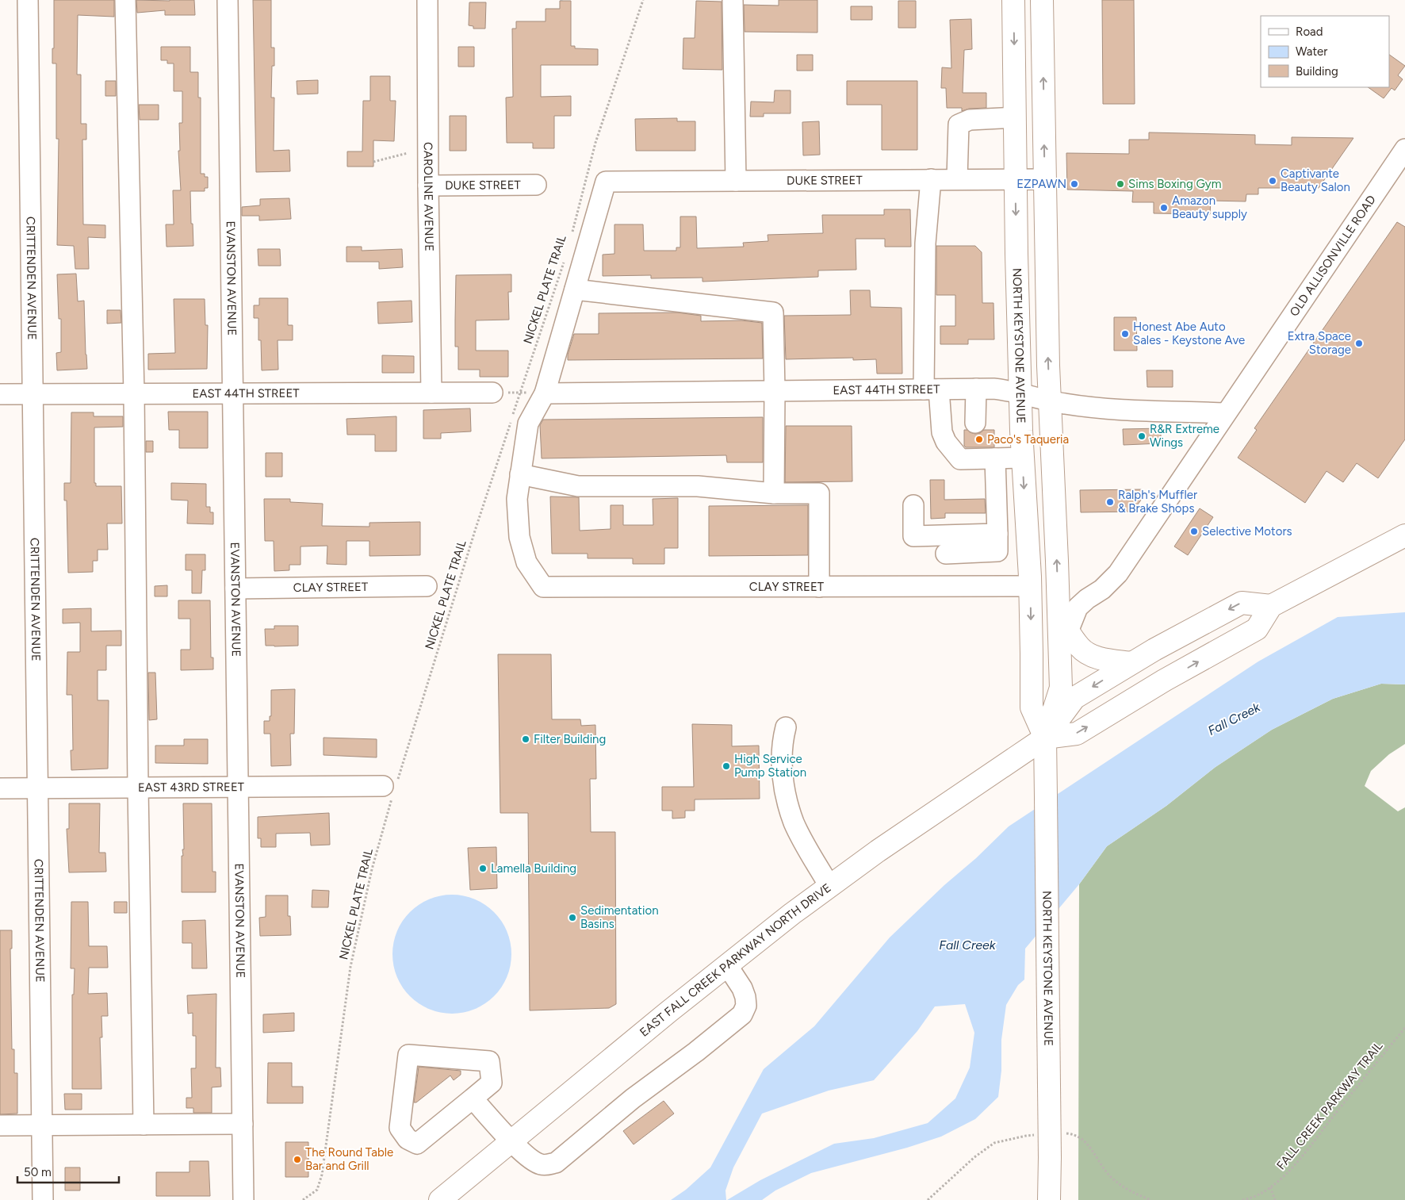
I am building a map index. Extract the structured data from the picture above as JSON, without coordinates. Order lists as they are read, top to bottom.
{
  "streets": {
    "main road": ["NORTH KEYSTONE AVENUE", "EAST FALL CREEK PARKWAY NORTH DRIVE"],
    "street": [
      "DUKE STREET",
      "CAROLINE AVENUE",
      "OLD ALLISONVILLE ROAD",
      "CRITTENDEN AVENUE",
      "EVANSTON AVENUE",
      "EAST 44TH STREET",
      "CLAY STREET",
      "EAST 43RD STREET"
    ],
    "path": ["NICKEL PLATE TRAIL", "FALL CREEK PARKWAY TRAIL"]
  },
  "crossings": [
    ["DUKE STREET", "CAROLINE AVENUE"],
    ["DUKE STREET", "NORTH KEYSTONE AVENUE"],
    ["CAROLINE AVENUE", "EAST 44TH STREET"],
    ["OLD ALLISONVILLE ROAD", "NORTH KEYSTONE AVENUE"],
    ["OLD ALLISONVILLE ROAD", "EAST 44TH STREET"],
    ["CRITTENDEN AVENUE", "EAST 44TH STREET"],
    ["CRITTENDEN AVENUE", "EAST 43RD STREET"],
    ["EVANSTON AVENUE", "EAST 44TH STREET"],
    ["EVANSTON AVENUE", "CLAY STREET"],
    ["EVANSTON AVENUE", "EAST 43RD STREET"],
    ["NICKEL PLATE TRAIL", "EAST 43RD STREET"],
    ["NORTH KEYSTONE AVENUE", "EAST 44TH STREET"],
    ["NORTH KEYSTONE AVENUE", "CLAY STREET"],
    ["NORTH KEYSTONE AVENUE", "EAST FALL CREEK PARKWAY NORTH DRIVE"]
  ],
  "water": ["Fall Creek"],
  "places": [
    "Captivante Beauty Salon",
    "EZPAWN",
    "Sims Boxing Gym",
    "Amazon Beauty supply",
    "Honest Abe Auto Sales - Keystone Ave",
    "Extra Space Storage",
    "R&R Extreme Wings",
    "Paco's Taqueria",
    "Ralph's Muffler & Brake Shops",
    "Selective Motors",
    "Filter Building",
    "High Service Pump Station",
    "Lamella Building",
    "Sedimentation Basins",
    "The Round Table Bar and Grill"
  ],
  "legend": ["Road", "Water", "Building"],
  "scale_bar": "50 m"
}
